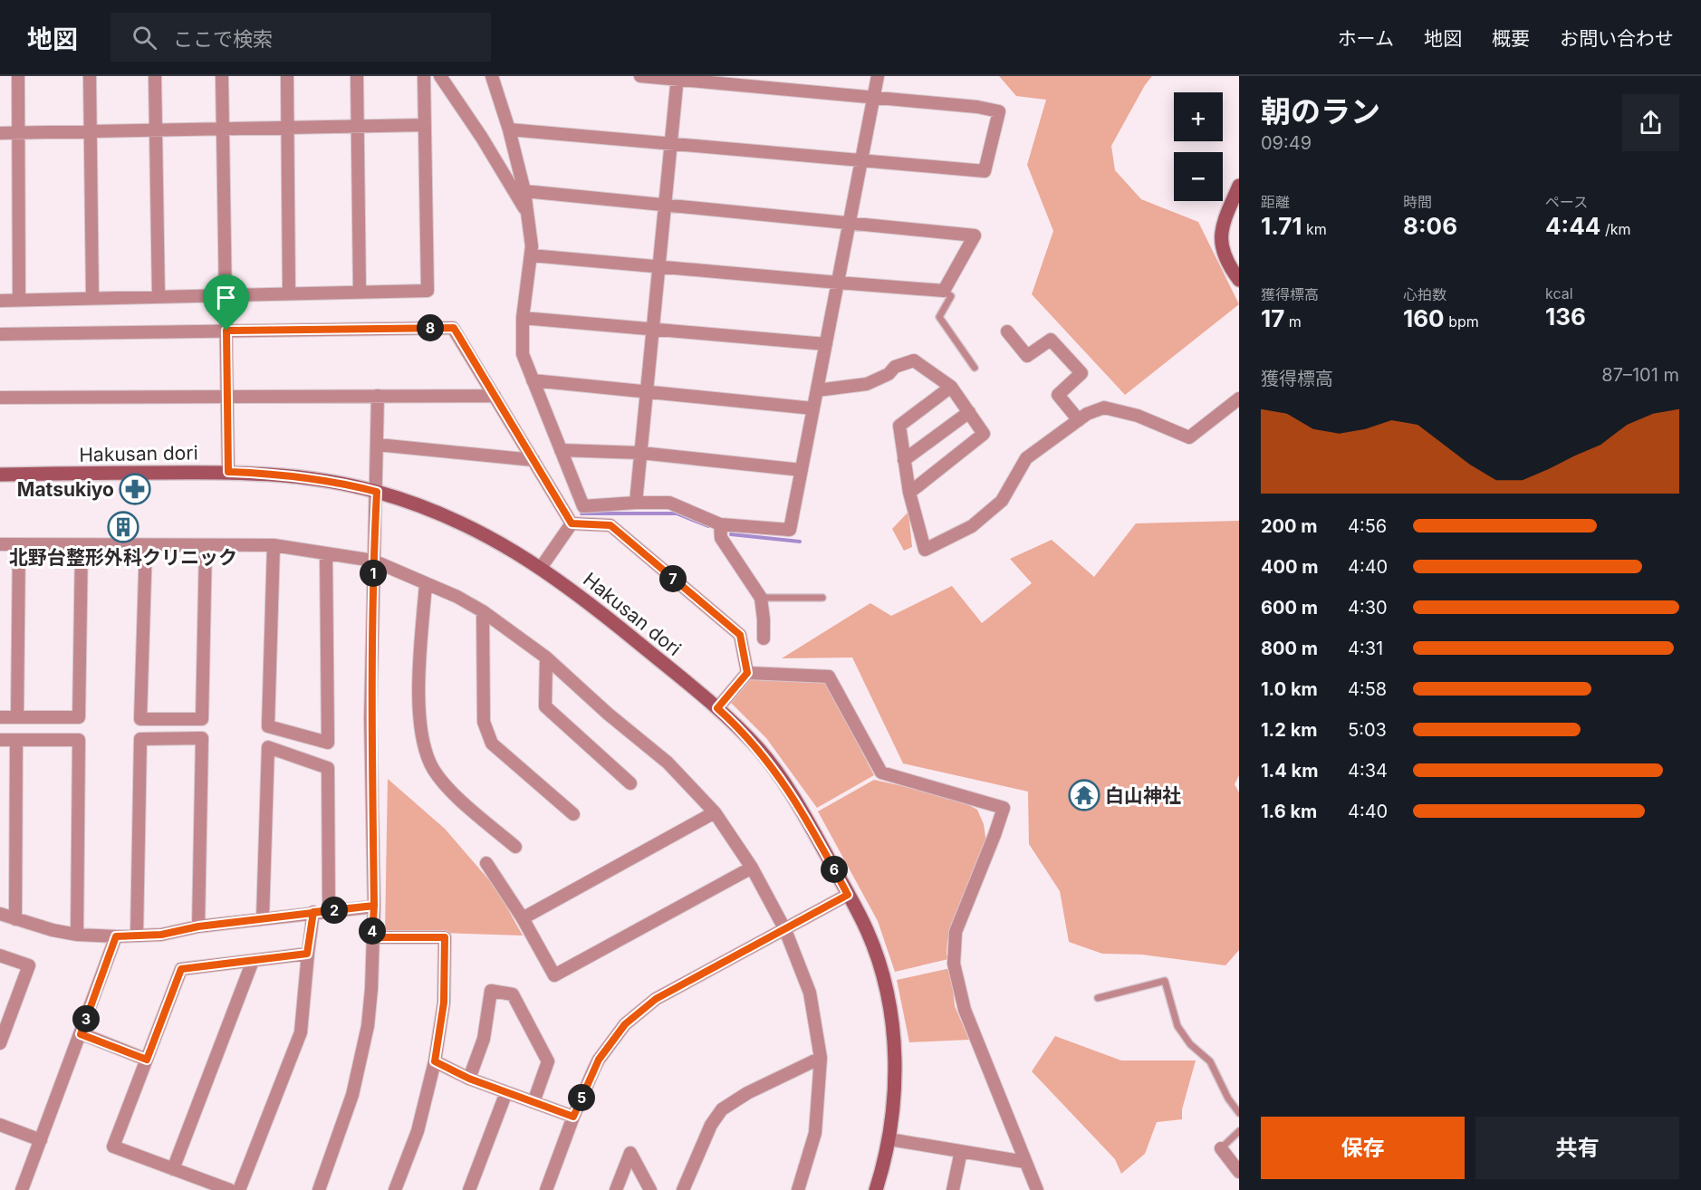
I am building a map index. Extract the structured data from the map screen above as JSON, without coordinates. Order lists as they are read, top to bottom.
{
  "streets": {
    "street": ["Hakusan dori"]
  },
  "places": {
    "pharmacy": ["Matsukiyo"],
    "building": ["北野台整形外科クリニック"],
    "temple": ["白山神社"]
  },
  "page": {
    "header": "地図",
    "search": "ここで検索",
    "nav": [
      "ホーム",
      "地図",
      "概要",
      "お問い合わせ"
    ],
    "heading": ["朝のラン", "09:49"],
    "map_buttons": ["+", "−"],
    "stats": [
      ["距離", "1.71 km"],
      ["時間", "8:06"],
      ["ペース", "4:44 /km"],
      ["獲得標高", "17 m"],
      ["心拍数", "160 bpm"],
      ["kcal", "136"]
    ],
    "pins": [
      "8",
      "1",
      "7",
      "6",
      "2",
      "4",
      "3",
      "5"
    ],
    "chart": ["獲得標高", "87–101 m"],
    "list": [
      {
        "name": "200 m",
        "note": "4:56"
      },
      {
        "name": "400 m",
        "note": "4:40"
      },
      {
        "name": "600 m",
        "note": "4:30"
      },
      {
        "name": "800 m",
        "note": "4:31"
      },
      {
        "name": "1.0 km",
        "note": "4:58"
      },
      {
        "name": "1.2 km",
        "note": "5:03"
      },
      {
        "name": "1.4 km",
        "note": "4:34"
      },
      {
        "name": "1.6 km",
        "note": "4:40"
      }
    ],
    "buttons": ["保存", "共有"]
  }
}
